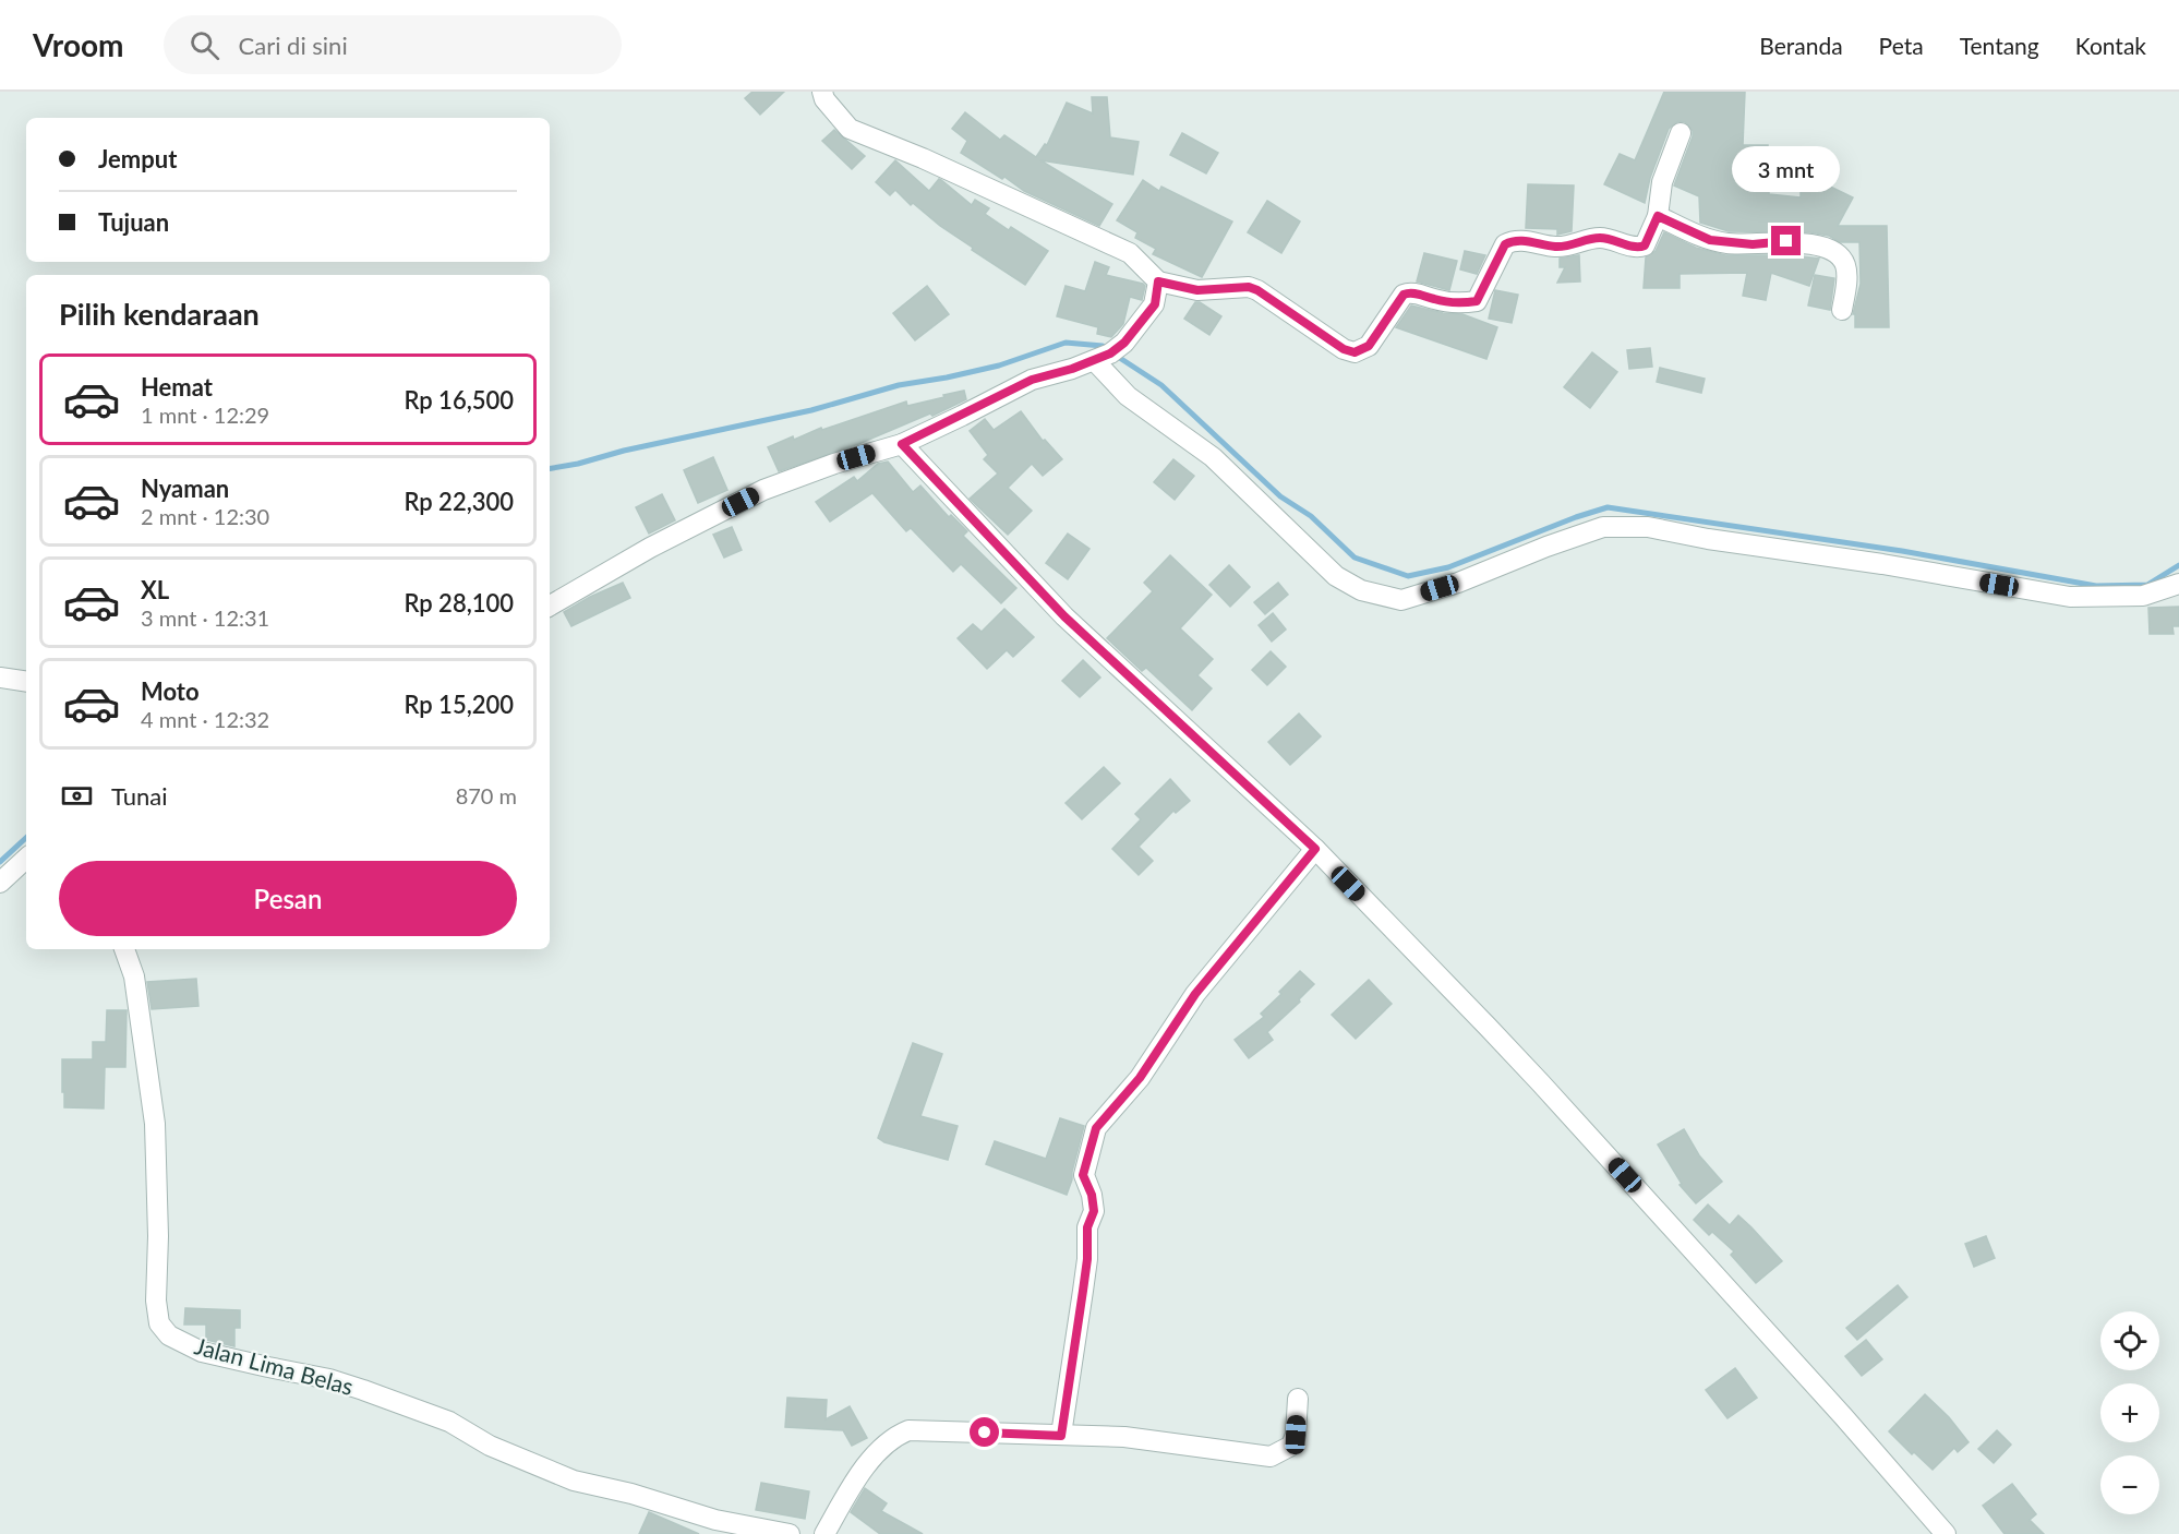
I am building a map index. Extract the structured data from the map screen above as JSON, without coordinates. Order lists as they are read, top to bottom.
{
  "streets": {
    "street": ["Jalan Lima Belas"]
  },
  "page": {
    "header": "Vroom",
    "search": "Cari di sini",
    "nav": [
      "Beranda",
      "Peta",
      "Tentang",
      "Kontak"
    ],
    "banner": ["Jemput", "Tujuan"],
    "bubble": "3 mnt",
    "heading": "Pilih kendaraan",
    "list": [
      {
        "name": "Hemat",
        "note": "1 mnt · 12:29",
        "value": "Rp 16,500"
      },
      {
        "name": "Nyaman",
        "note": "2 mnt · 12:30",
        "value": "Rp 22,300"
      },
      {
        "name": "XL",
        "note": "3 mnt · 12:31",
        "value": "Rp 28,100"
      },
      {
        "name": "Moto",
        "note": "4 mnt · 12:32",
        "value": "Rp 15,200"
      }
    ],
    "pay": ["Tunai", "870 m"],
    "buttons": "Pesan",
    "map_buttons": ["+", "−"]
  }
}
